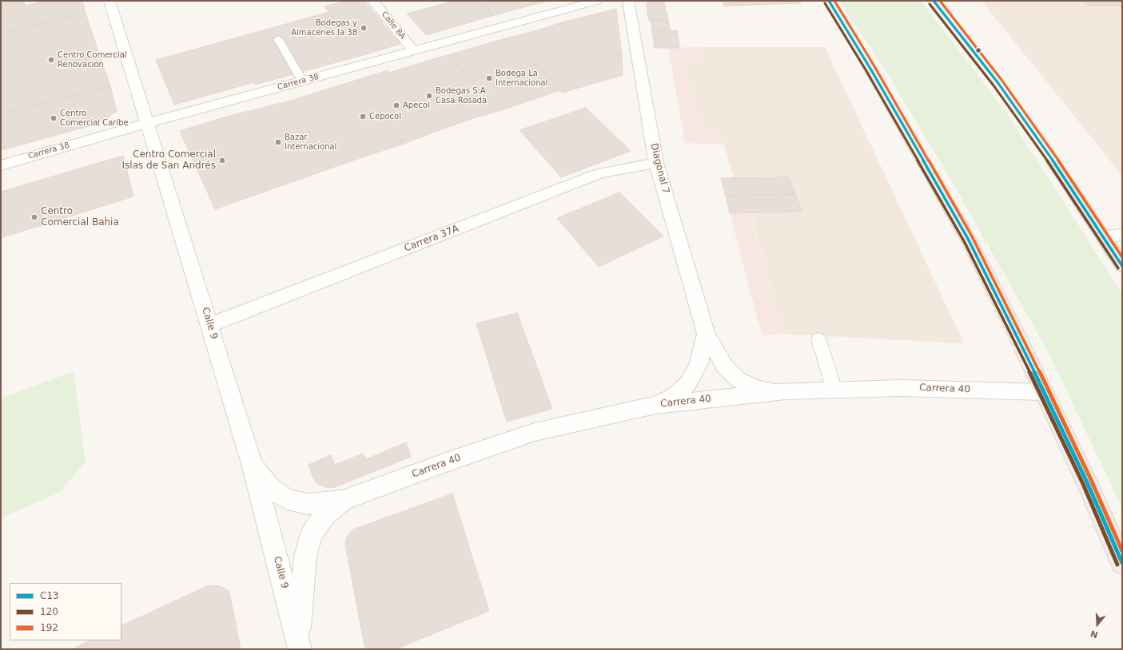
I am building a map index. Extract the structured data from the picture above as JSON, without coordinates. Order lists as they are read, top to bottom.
{
  "streets": {
    "street": [
      "Calle 8A",
      "Carrera 38",
      "Diagonal 7",
      "Carrera 37A",
      "Calle 9",
      "Carrera 40"
    ]
  },
  "crossings": [
    ["Calle 8A", "Carrera 38"],
    ["Carrera 38", "Calle 9"],
    ["Diagonal 7", "Carrera 37A"],
    ["Diagonal 7", "Carrera 40"],
    ["Carrera 37A", "Calle 9"],
    ["Calle 9", "Carrera 40"]
  ],
  "places": [
    "Bodegas y Almacenes la 38",
    "Centro Comercial Renovación",
    "Bodega La Internacional",
    "Bodegas S.A. Casa Rosada",
    "Apecol",
    "Cepocol",
    "Centro Comercial Caribe",
    "Bazar Internacional",
    "Centro Comercial Islas de San Andrés",
    "Centro Comercial Bahia"
  ],
  "lines": ["transit line C13", "transit line 192", "transit line 120"],
  "legend": ["C13", "120", "192"],
  "north": "bottom"
}
